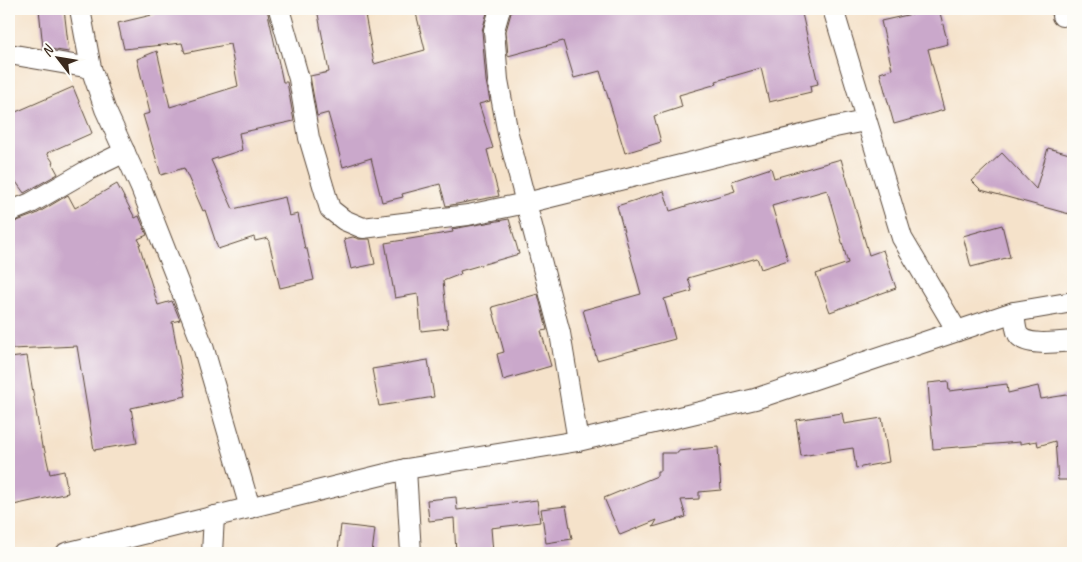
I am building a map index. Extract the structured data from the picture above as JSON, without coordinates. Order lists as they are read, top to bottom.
{
  "north": "top left"
}
